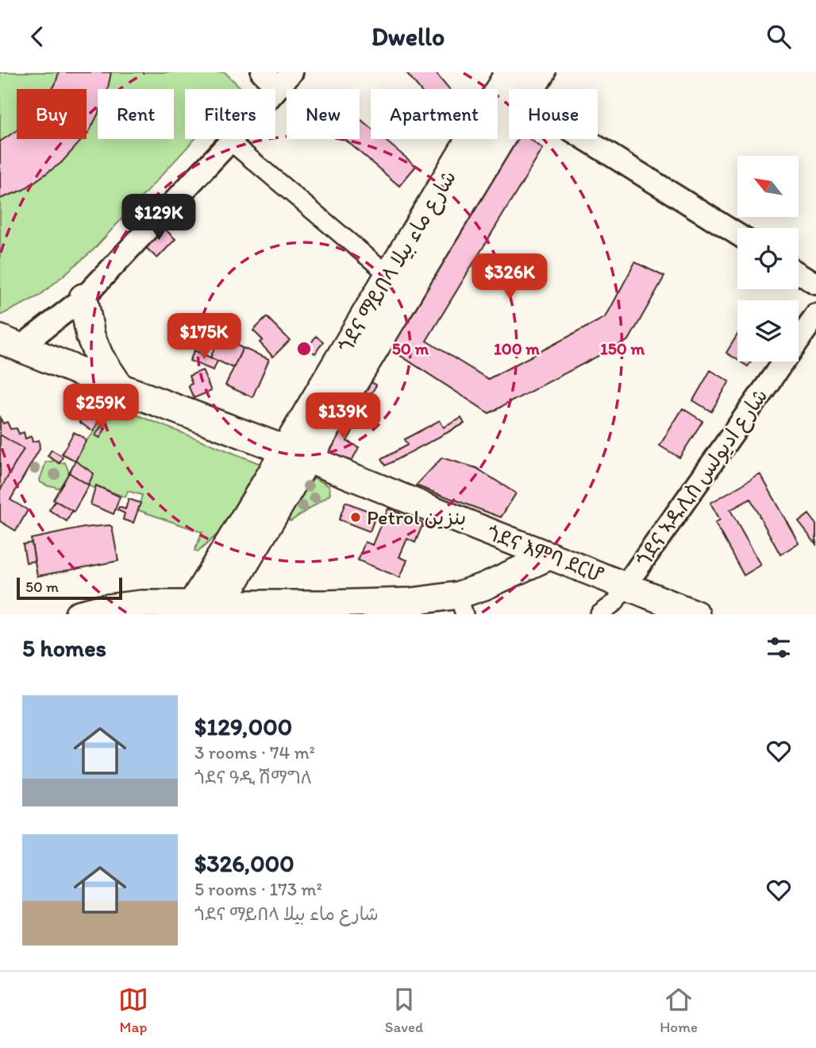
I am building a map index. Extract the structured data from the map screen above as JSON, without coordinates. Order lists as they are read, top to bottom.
{
  "streets": {
    "highway": ["ጎደና ማይበላ شارع ماء بيلا", "ጎደና እምባ ደርሆ"],
    "street": ["ጎደና ኣዱሊስ شارع اديولس"]
  },
  "crossings": [
    ["ጎደና ማይበላ شارع ماء بيلا", "ጎደና እምባ ደርሆ"],
    ["ጎደና ኣዱሊስ شارع اديولس", "ጎደና እምባ ደርሆ"]
  ],
  "places": ["Petrol بنزين"],
  "scale_bar": "50 m",
  "north": "top left",
  "page": {
    "header": "Dwello",
    "chip": [
      "Buy",
      "Rent",
      "Filters",
      "New",
      "Apartment",
      "House"
    ],
    "price": [
      "$129K",
      "$326K",
      "$175K",
      "$259K",
      "$139K"
    ],
    "scale": "50 m",
    "heading": "5 homes",
    "list": [
      {
        "name": "$129,000",
        "note": "3 rooms · 74 m² · ጎደና ዓዲ ሽማግለ"
      },
      {
        "name": "$326,000",
        "note": "5 rooms · 173 m² · ጎደና ማይበላ شارع ماء بيلا"
      }
    ],
    "tabs": ["Map", "Saved", "Home"]
  },
  "rings": ["50 m", "100 m", "150 m"]
}
